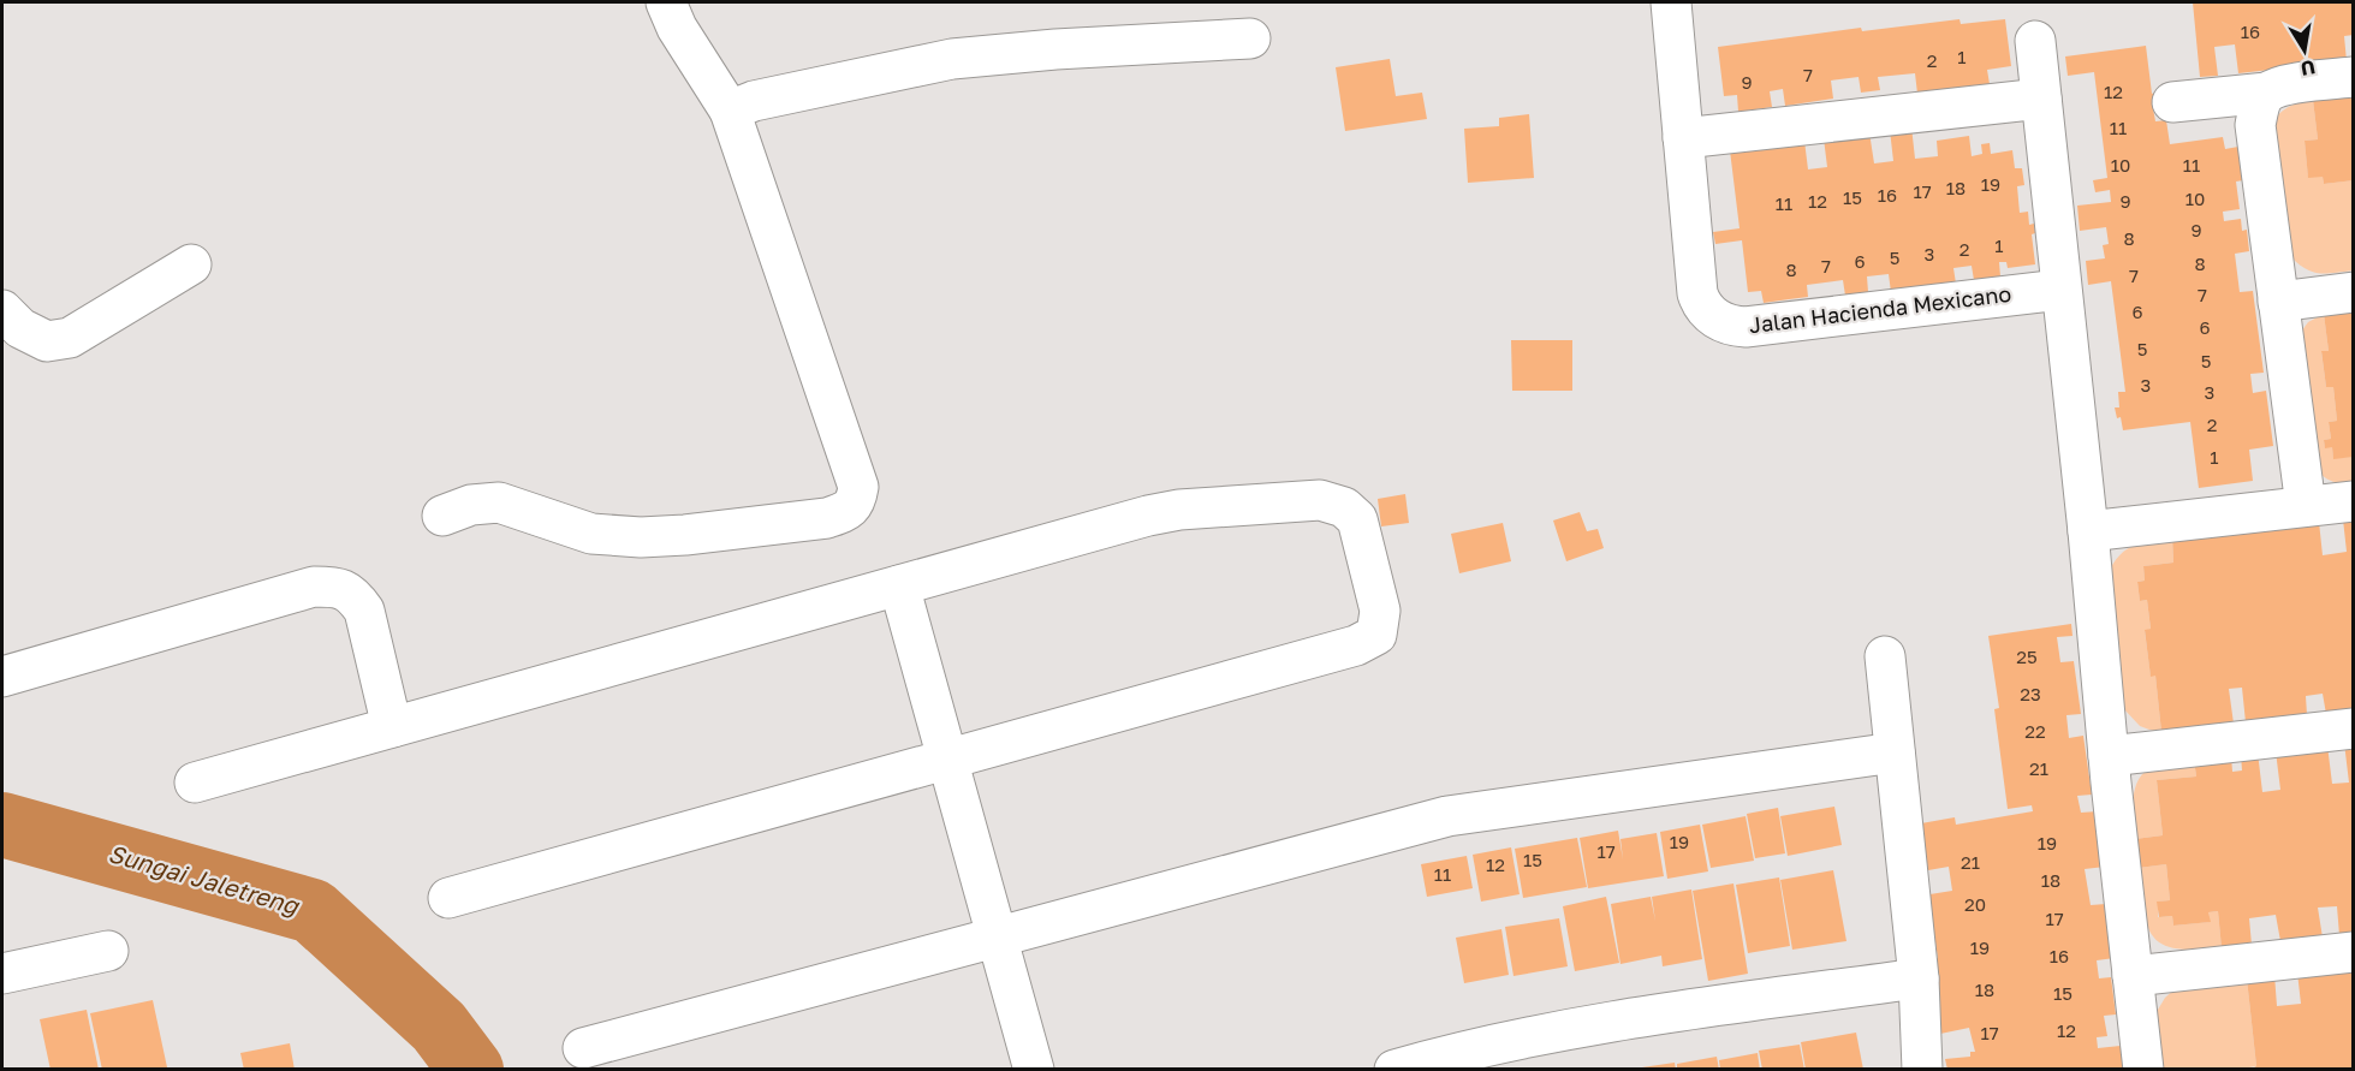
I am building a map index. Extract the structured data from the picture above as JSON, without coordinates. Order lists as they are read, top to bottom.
{
  "streets": {
    "street": ["Jalan Hacienda Mexicano"]
  },
  "water": ["Sungai Jaletreng"],
  "house_numbers": [
    "16",
    "1",
    "2",
    "7",
    "9",
    "12",
    "11",
    "10",
    "11",
    "19",
    "18",
    "17",
    "16",
    "15",
    "10",
    "12",
    "9",
    "11",
    "9",
    "8",
    "1",
    "2",
    "3",
    "5",
    "6",
    "8",
    "7",
    "8",
    "7",
    "7",
    "6",
    "6",
    "5",
    "5",
    "3",
    "3",
    "2",
    "1",
    "25",
    "23",
    "22",
    "21",
    "19",
    "19",
    "17",
    "15",
    "21",
    "12",
    "11",
    "18",
    "20",
    "17",
    "19",
    "16",
    "18",
    "15",
    "12",
    "17"
  ],
  "north": "bottom"
}
